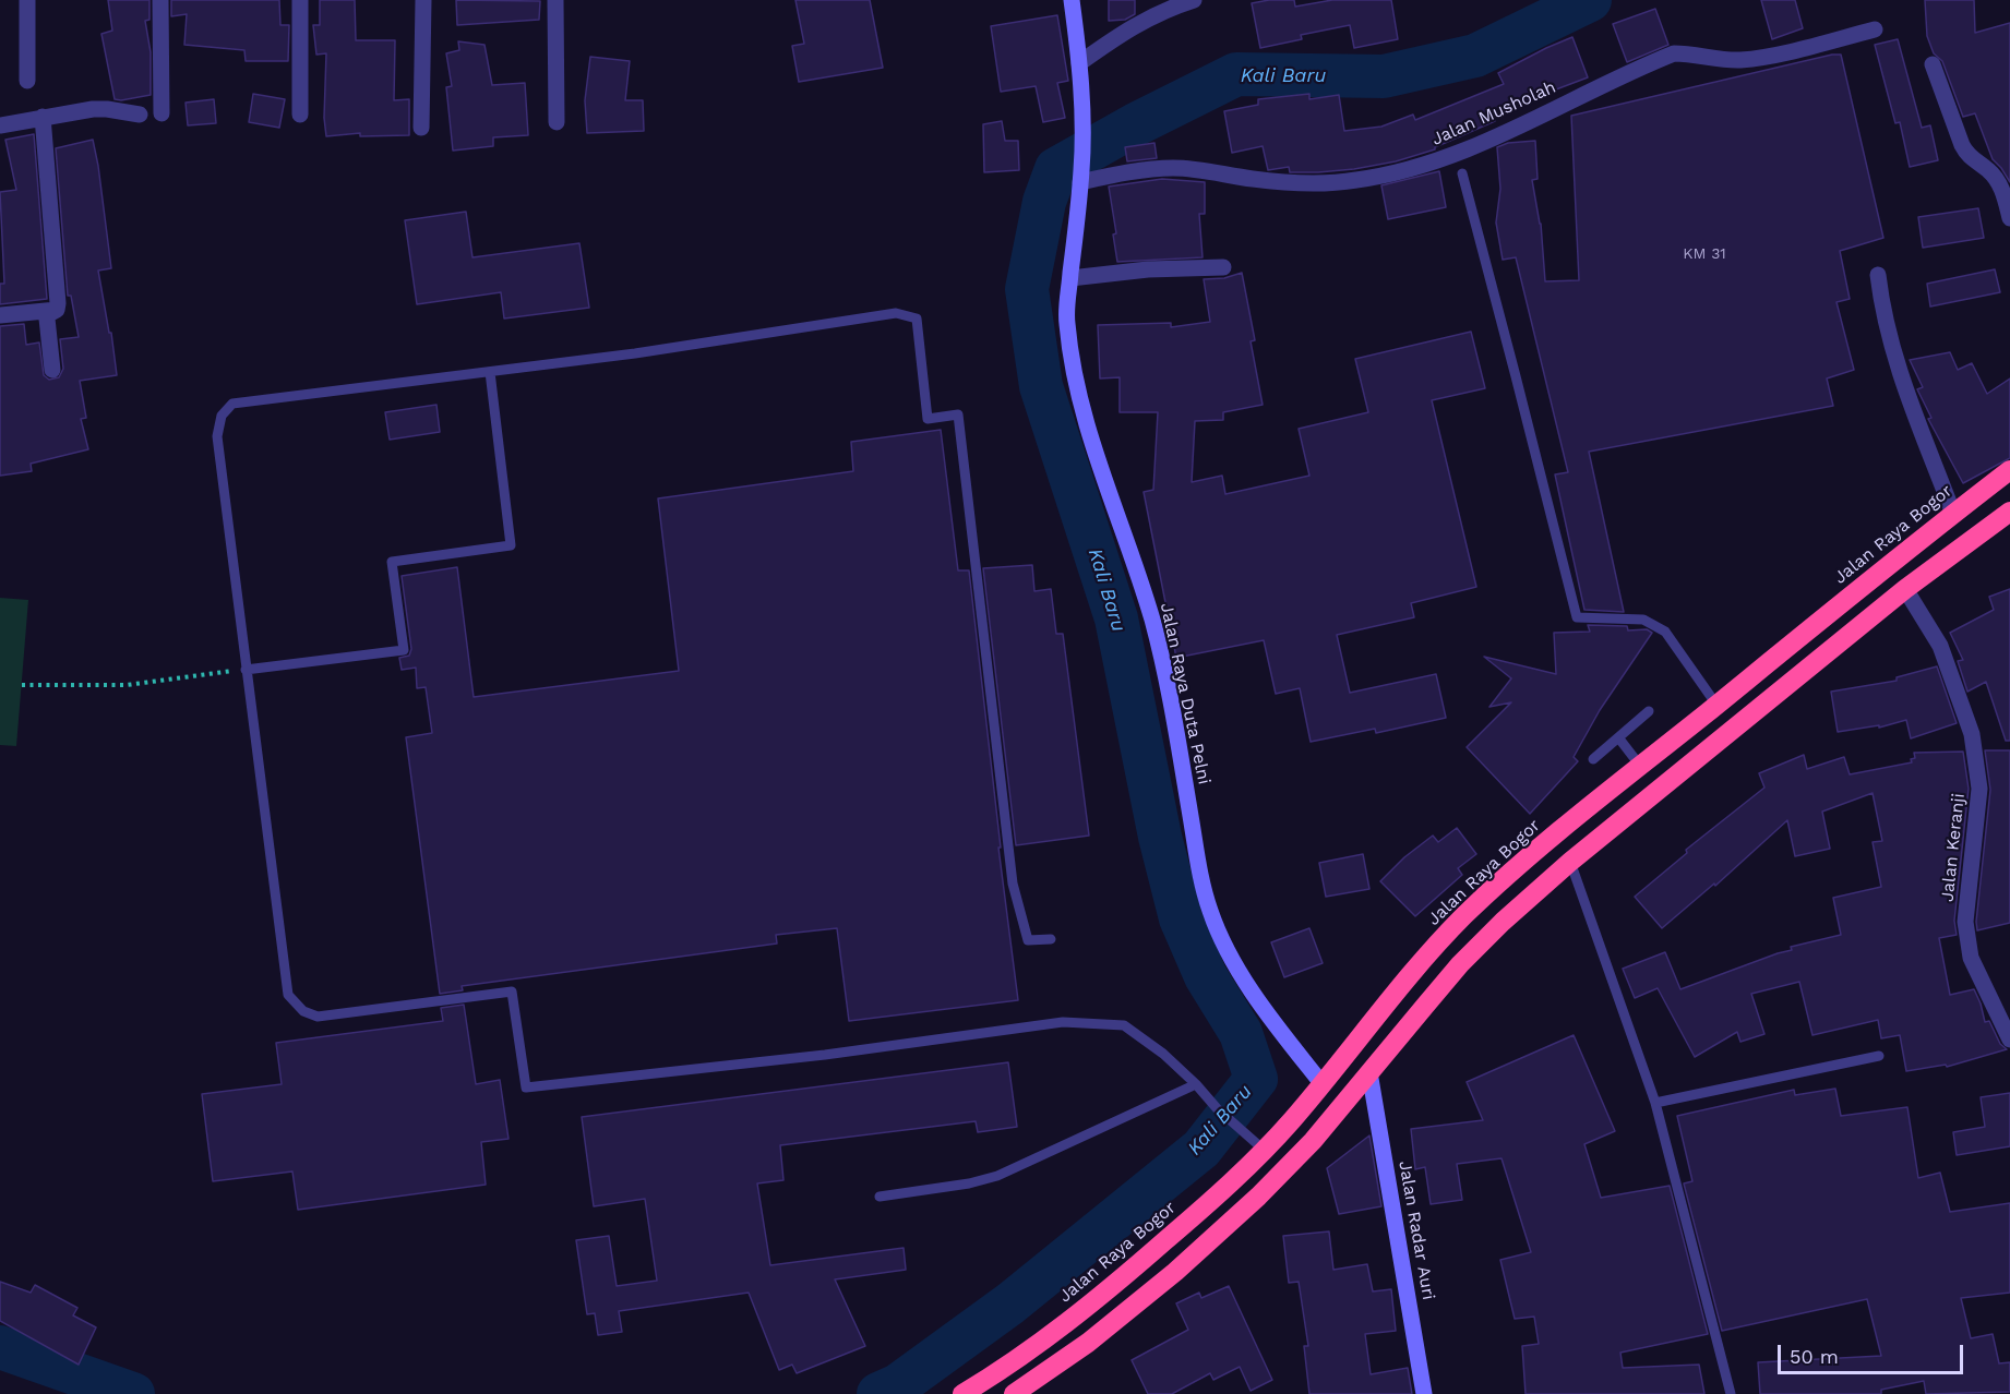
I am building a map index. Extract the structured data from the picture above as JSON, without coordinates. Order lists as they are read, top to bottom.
{
  "streets": {
    "highway": ["Jalan Raya Bogor"],
    "main road": ["Jalan Raya Duta Pelni", "Jalan Radar Auri"],
    "street": ["Jalan Musholah", "Jalan Keranji"]
  },
  "crossings": [
    ["Jalan Musholah", "Jalan Raya Duta Pelni"],
    ["Jalan Raya Bogor", "Jalan Raya Duta Pelni"]
  ],
  "water": ["Kali Baru"],
  "house_numbers": ["KM 31"],
  "scale_bar": "50 m"
}
